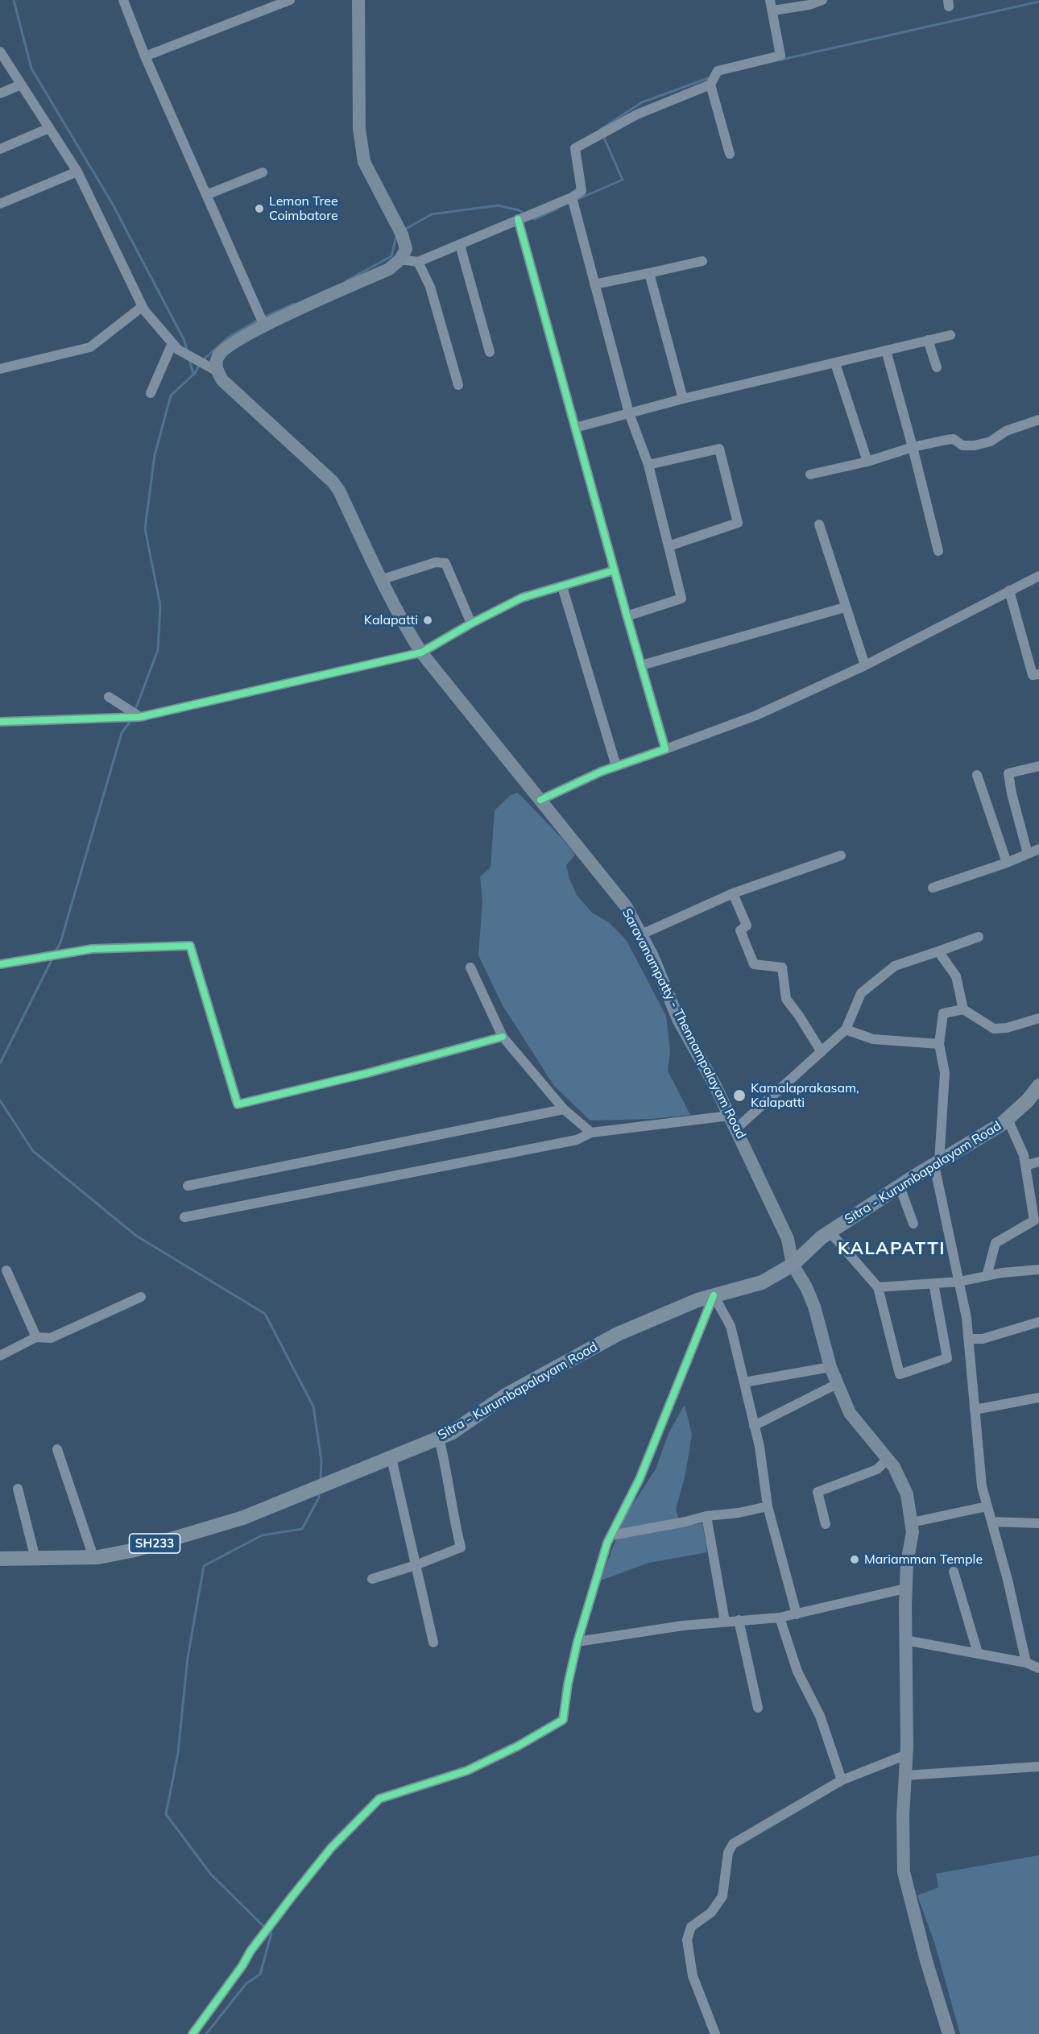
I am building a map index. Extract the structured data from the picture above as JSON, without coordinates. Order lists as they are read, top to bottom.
{
  "streets": {
    "main road": ["Saravanampatty - Thennampalayam Road", "Sitra - Kurumbapalayam Road", "SH233"]
  },
  "crossings": [
    ["Saravanampatty - Thennampalayam Road", "Sitra - Kurumbapalayam Road"]
  ],
  "districts": ["KALAPATTI"],
  "places": [
    "Lemon Tree Coimbatore",
    "Kalapatti",
    "Kamalaprakasam, Kalapatti",
    "Mariamman Temple"
  ]
}
